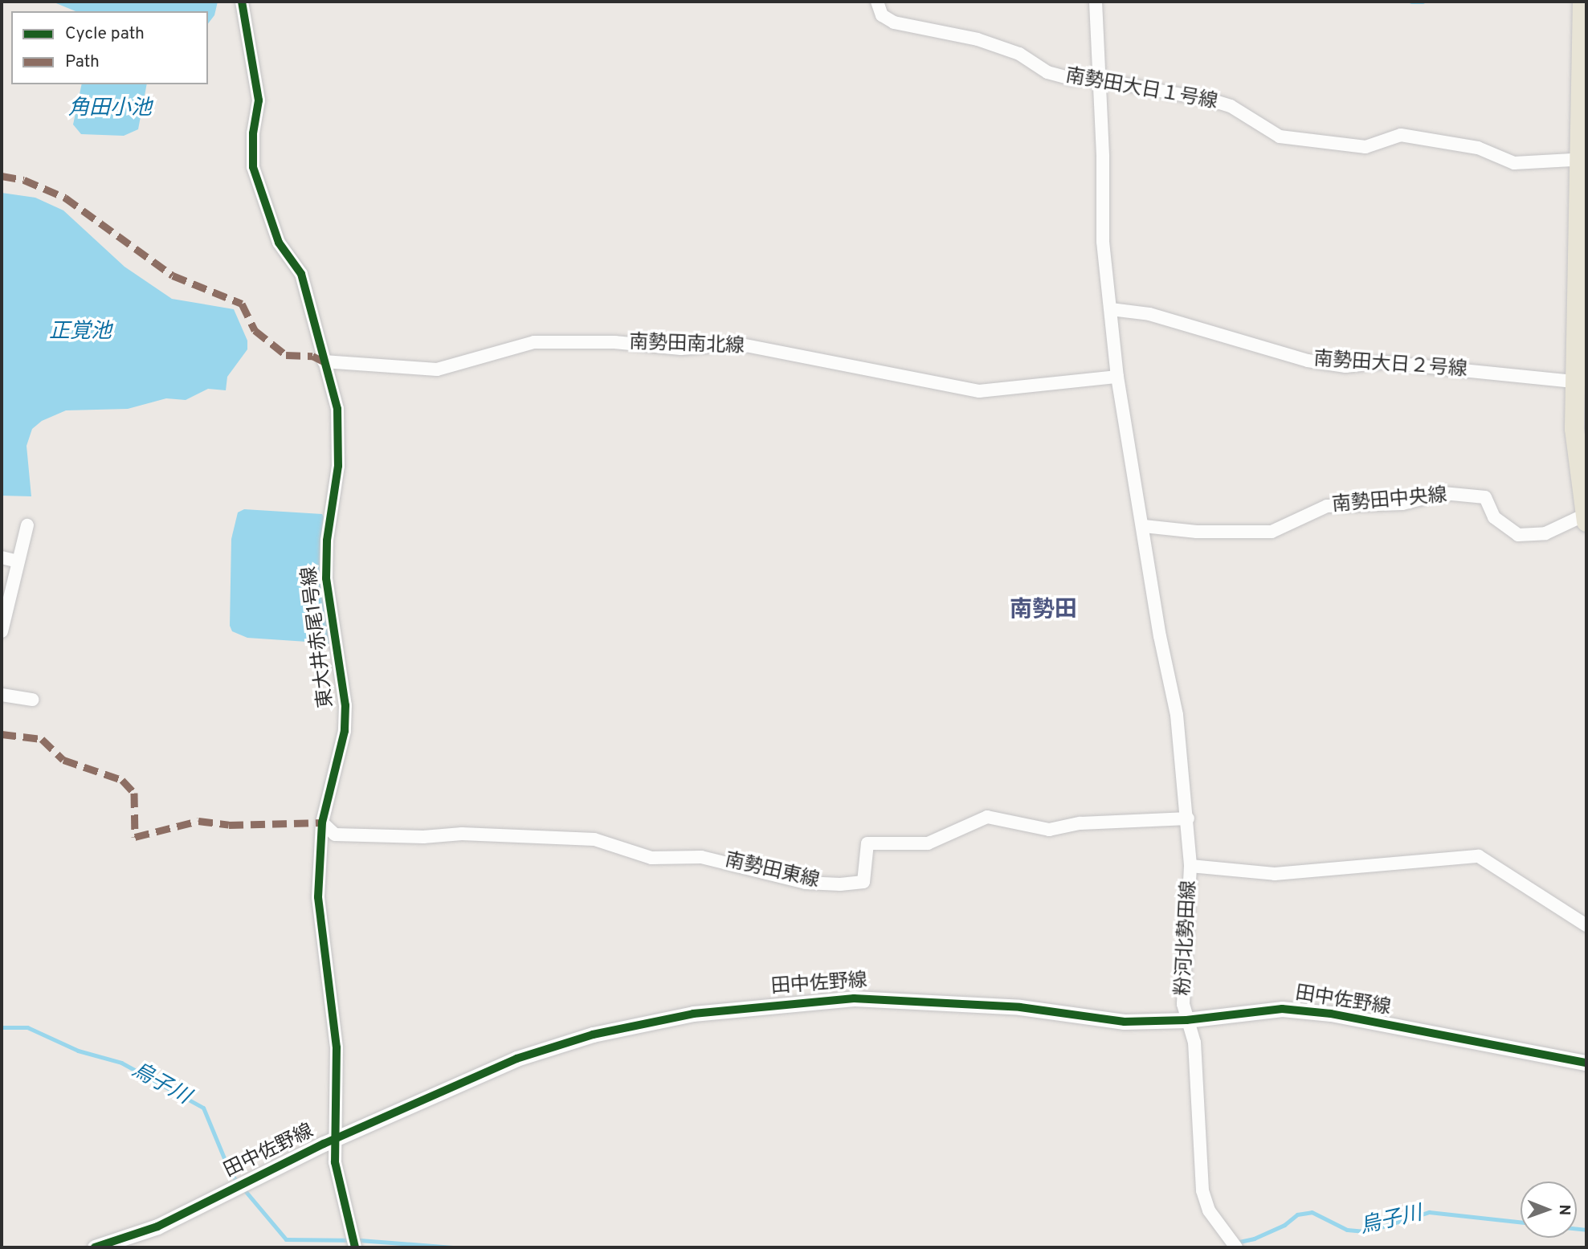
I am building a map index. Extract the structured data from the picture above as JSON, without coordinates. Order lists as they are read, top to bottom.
{
  "streets": {
    "street": [
      "南勢田大日１号線",
      "南勢田南北線",
      "南勢田大日２号線",
      "南勢田中央線",
      "東大井赤尾1号線",
      "南勢田東線",
      "粉河北勢田線",
      "田中佐野線"
    ]
  },
  "crossings": [
    ["南勢田南北線", "東大井赤尾1号線"],
    ["東大井赤尾1号線", "南勢田東線"],
    ["東大井赤尾1号線", "田中佐野線"],
    ["粉河北勢田線", "田中佐野線"]
  ],
  "districts": ["南勢田"],
  "water": ["角田小池", "正覚池", "烏子川"],
  "legend": ["Cycle path", "Path"],
  "north": "right"
}
